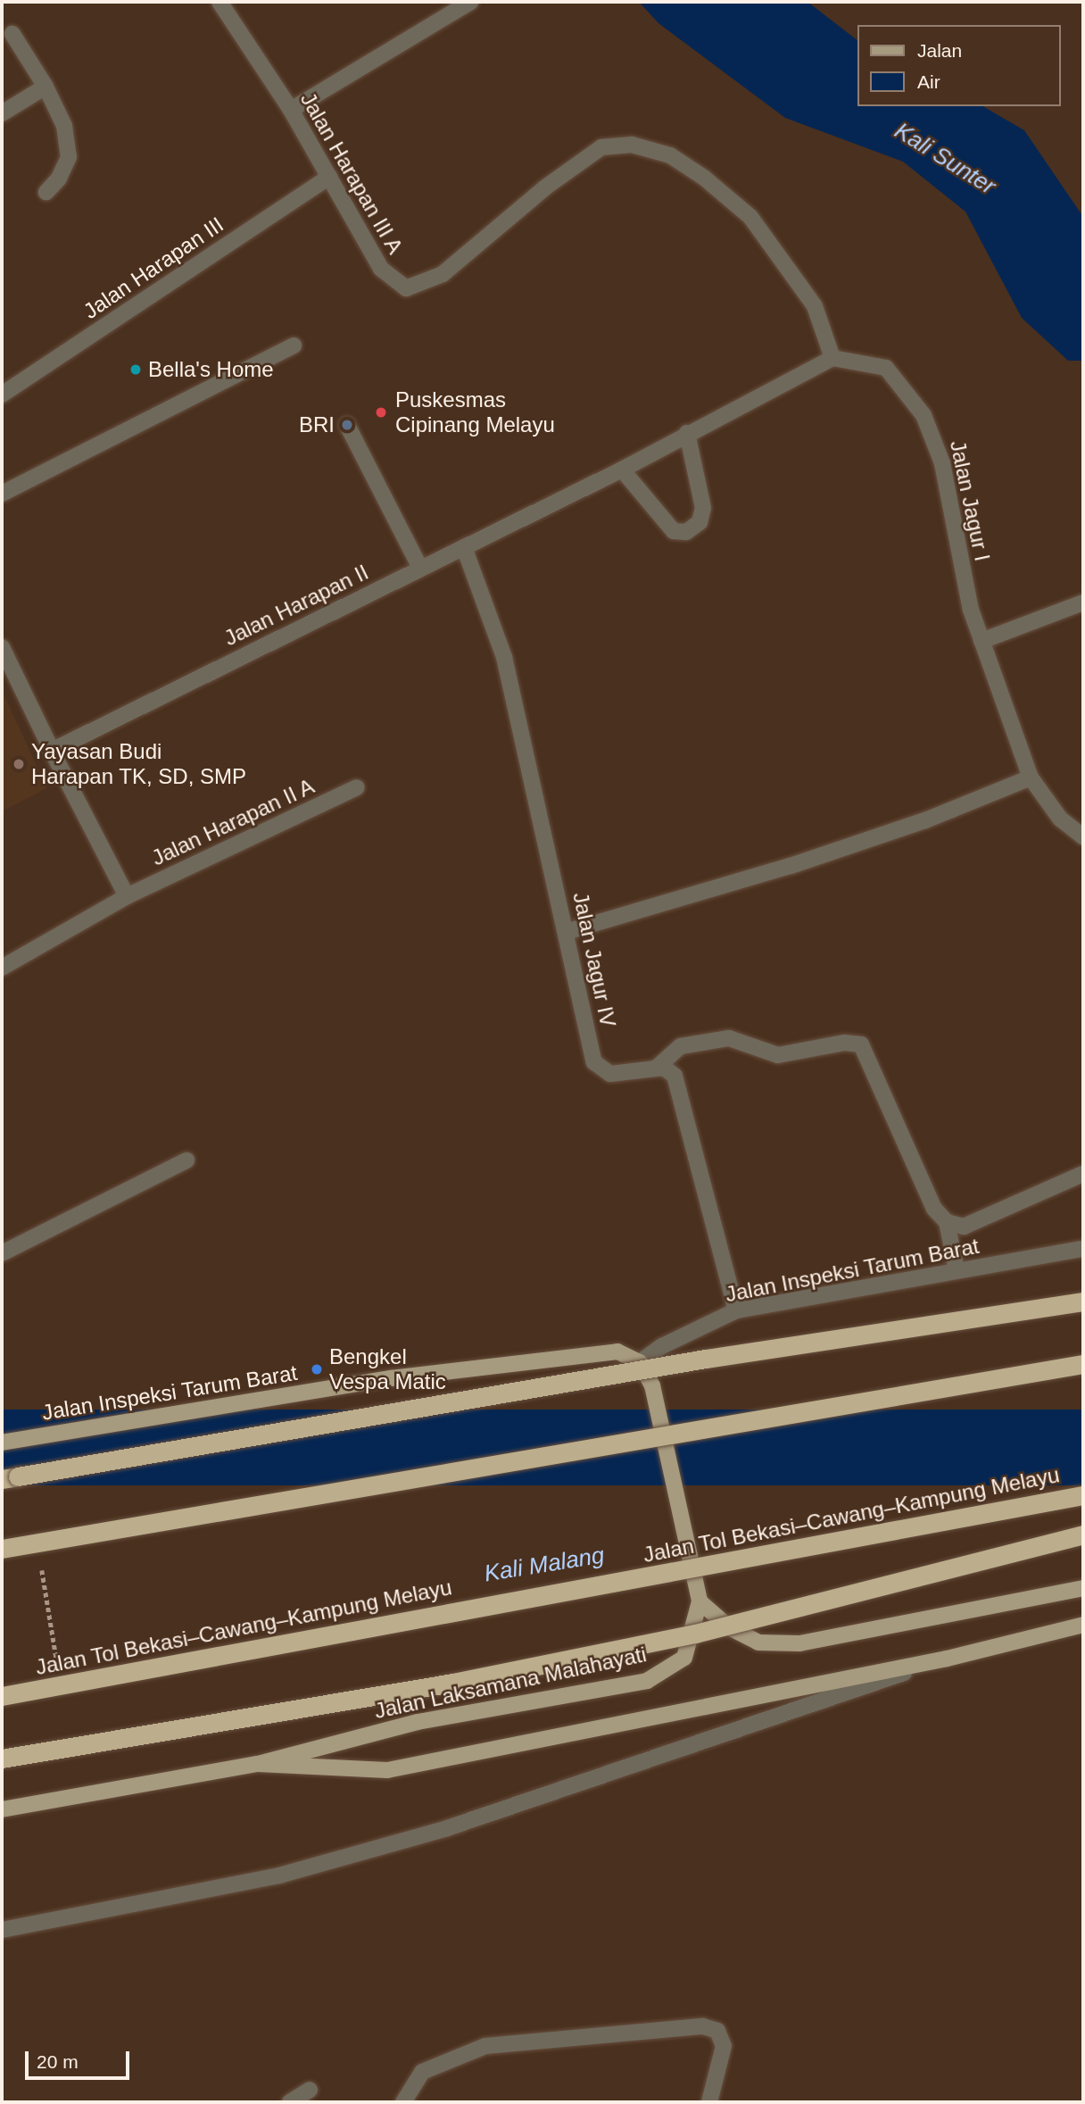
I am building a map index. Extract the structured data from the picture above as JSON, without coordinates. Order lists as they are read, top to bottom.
{
  "streets": {
    "highway": ["Jalan Tol Bekasi–Cawang–Kampung Melayu"],
    "main road": ["Jalan Inspeksi Tarum Barat", "Jalan Laksamana Malahayati"],
    "street": [
      "Jalan Harapan III A",
      "Jalan Harapan III",
      "Jalan Jagur I",
      "Jalan Harapan II",
      "Jalan Harapan II A",
      "Jalan Jagur IV"
    ]
  },
  "crossings": [
    ["Jalan Harapan III A", "Jalan Harapan III"],
    ["Jalan Harapan III A", "Jalan Jagur I"],
    ["Jalan Harapan III A", "Jalan Harapan II"],
    ["Jalan Jagur I", "Jalan Harapan II"],
    ["Jalan Harapan II", "Jalan Jagur IV"]
  ],
  "water": ["Kali Sunter", "Kali Malang"],
  "places": [
    "Bella's Home",
    "Puskesmas Cipinang Melayu",
    "BRI",
    "Yayasan Budi Harapan TK, SD, SMP",
    "Bengkel Vespa Matic"
  ],
  "legend": ["Jalan", "Air"],
  "scale_bar": "20 m"
}
